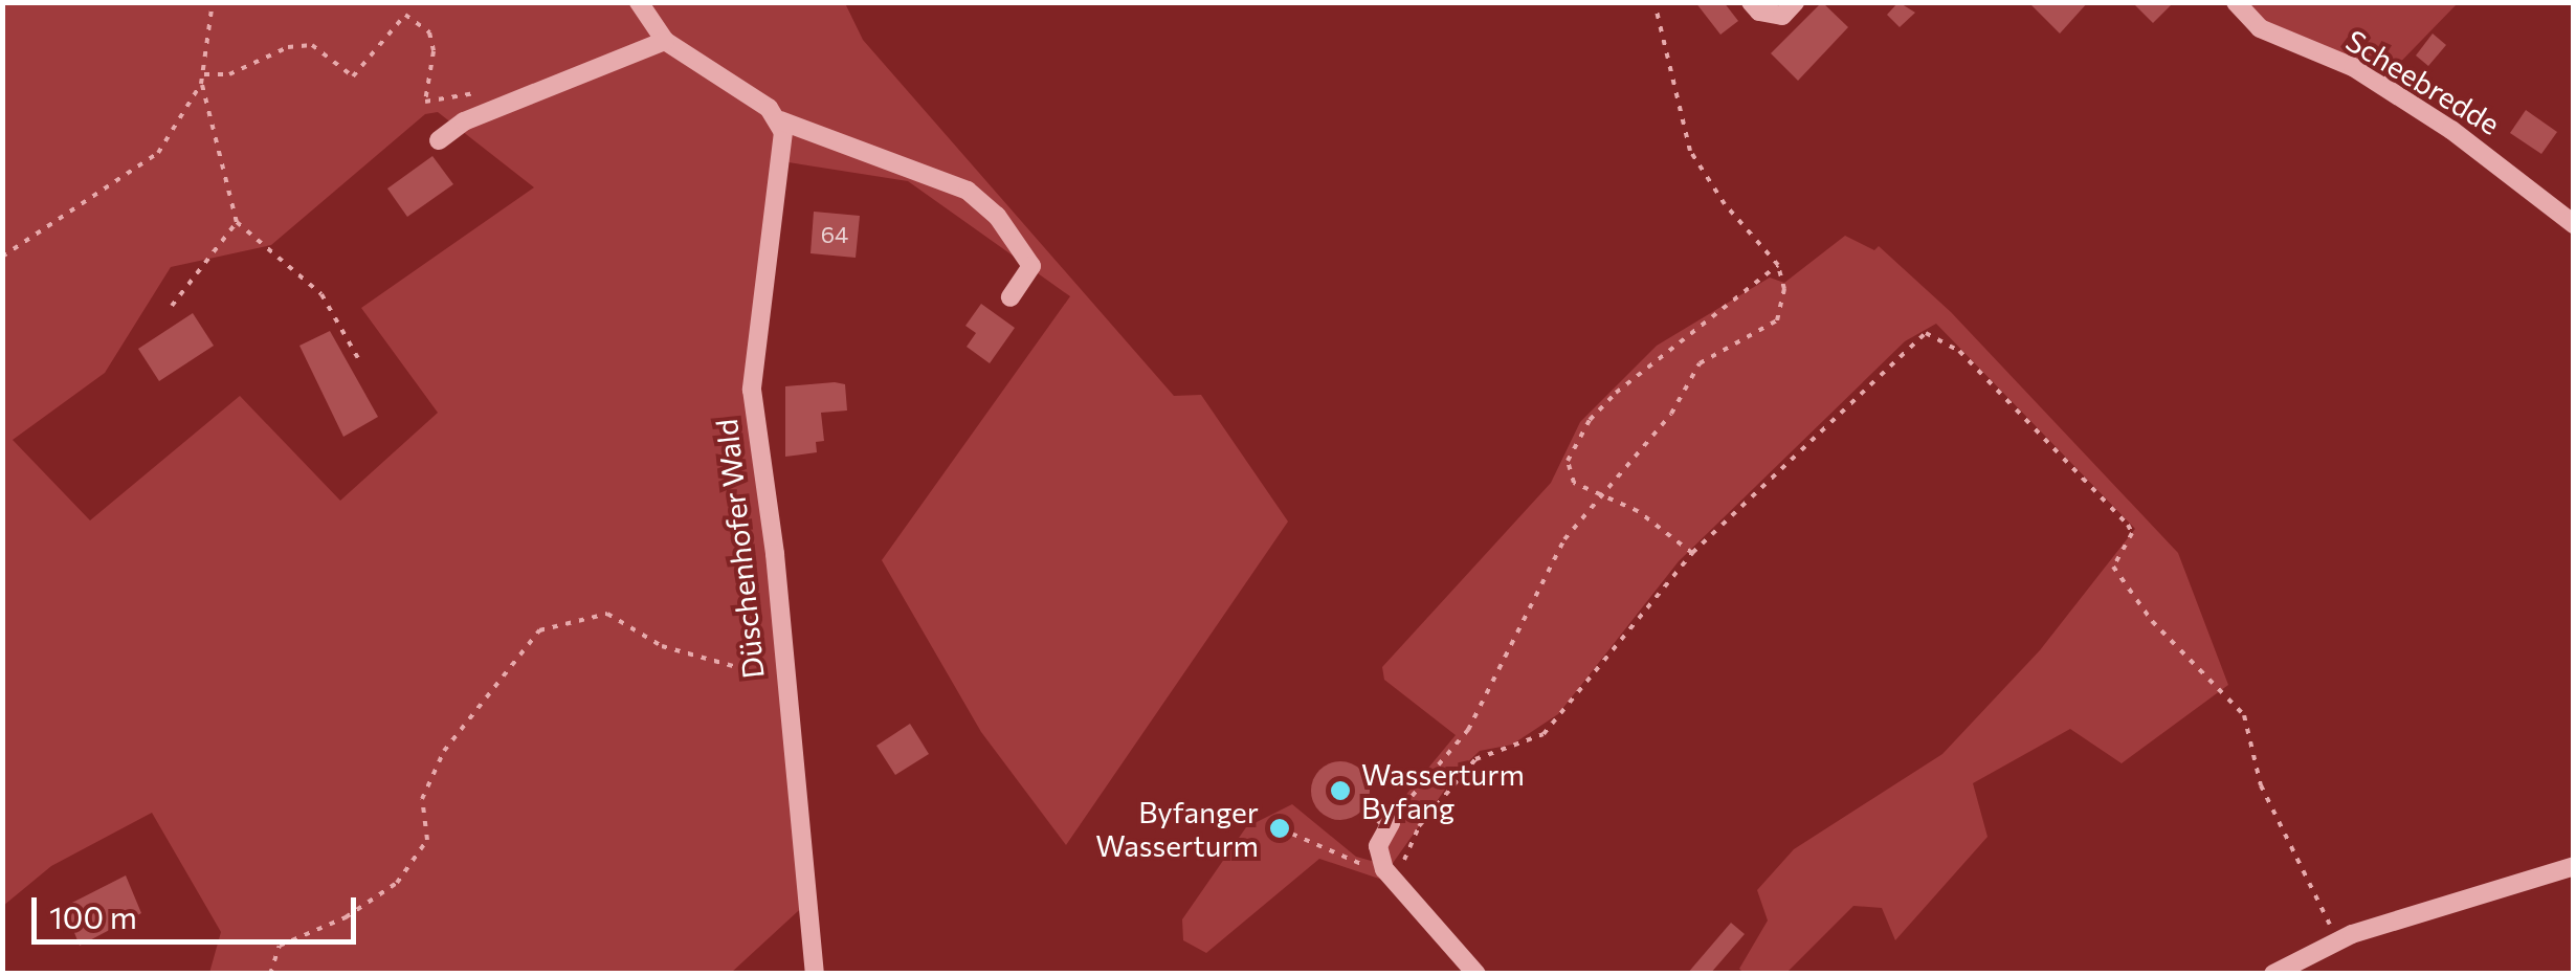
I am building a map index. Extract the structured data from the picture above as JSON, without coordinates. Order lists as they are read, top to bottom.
{
  "streets": {
    "street": ["Scheebredde", "Düschenhofer Wald"]
  },
  "places": ["Wasserturm Byfang", "Byfanger Wasserturm"],
  "house_numbers": ["64"],
  "scale_bar": "100 m"
}
